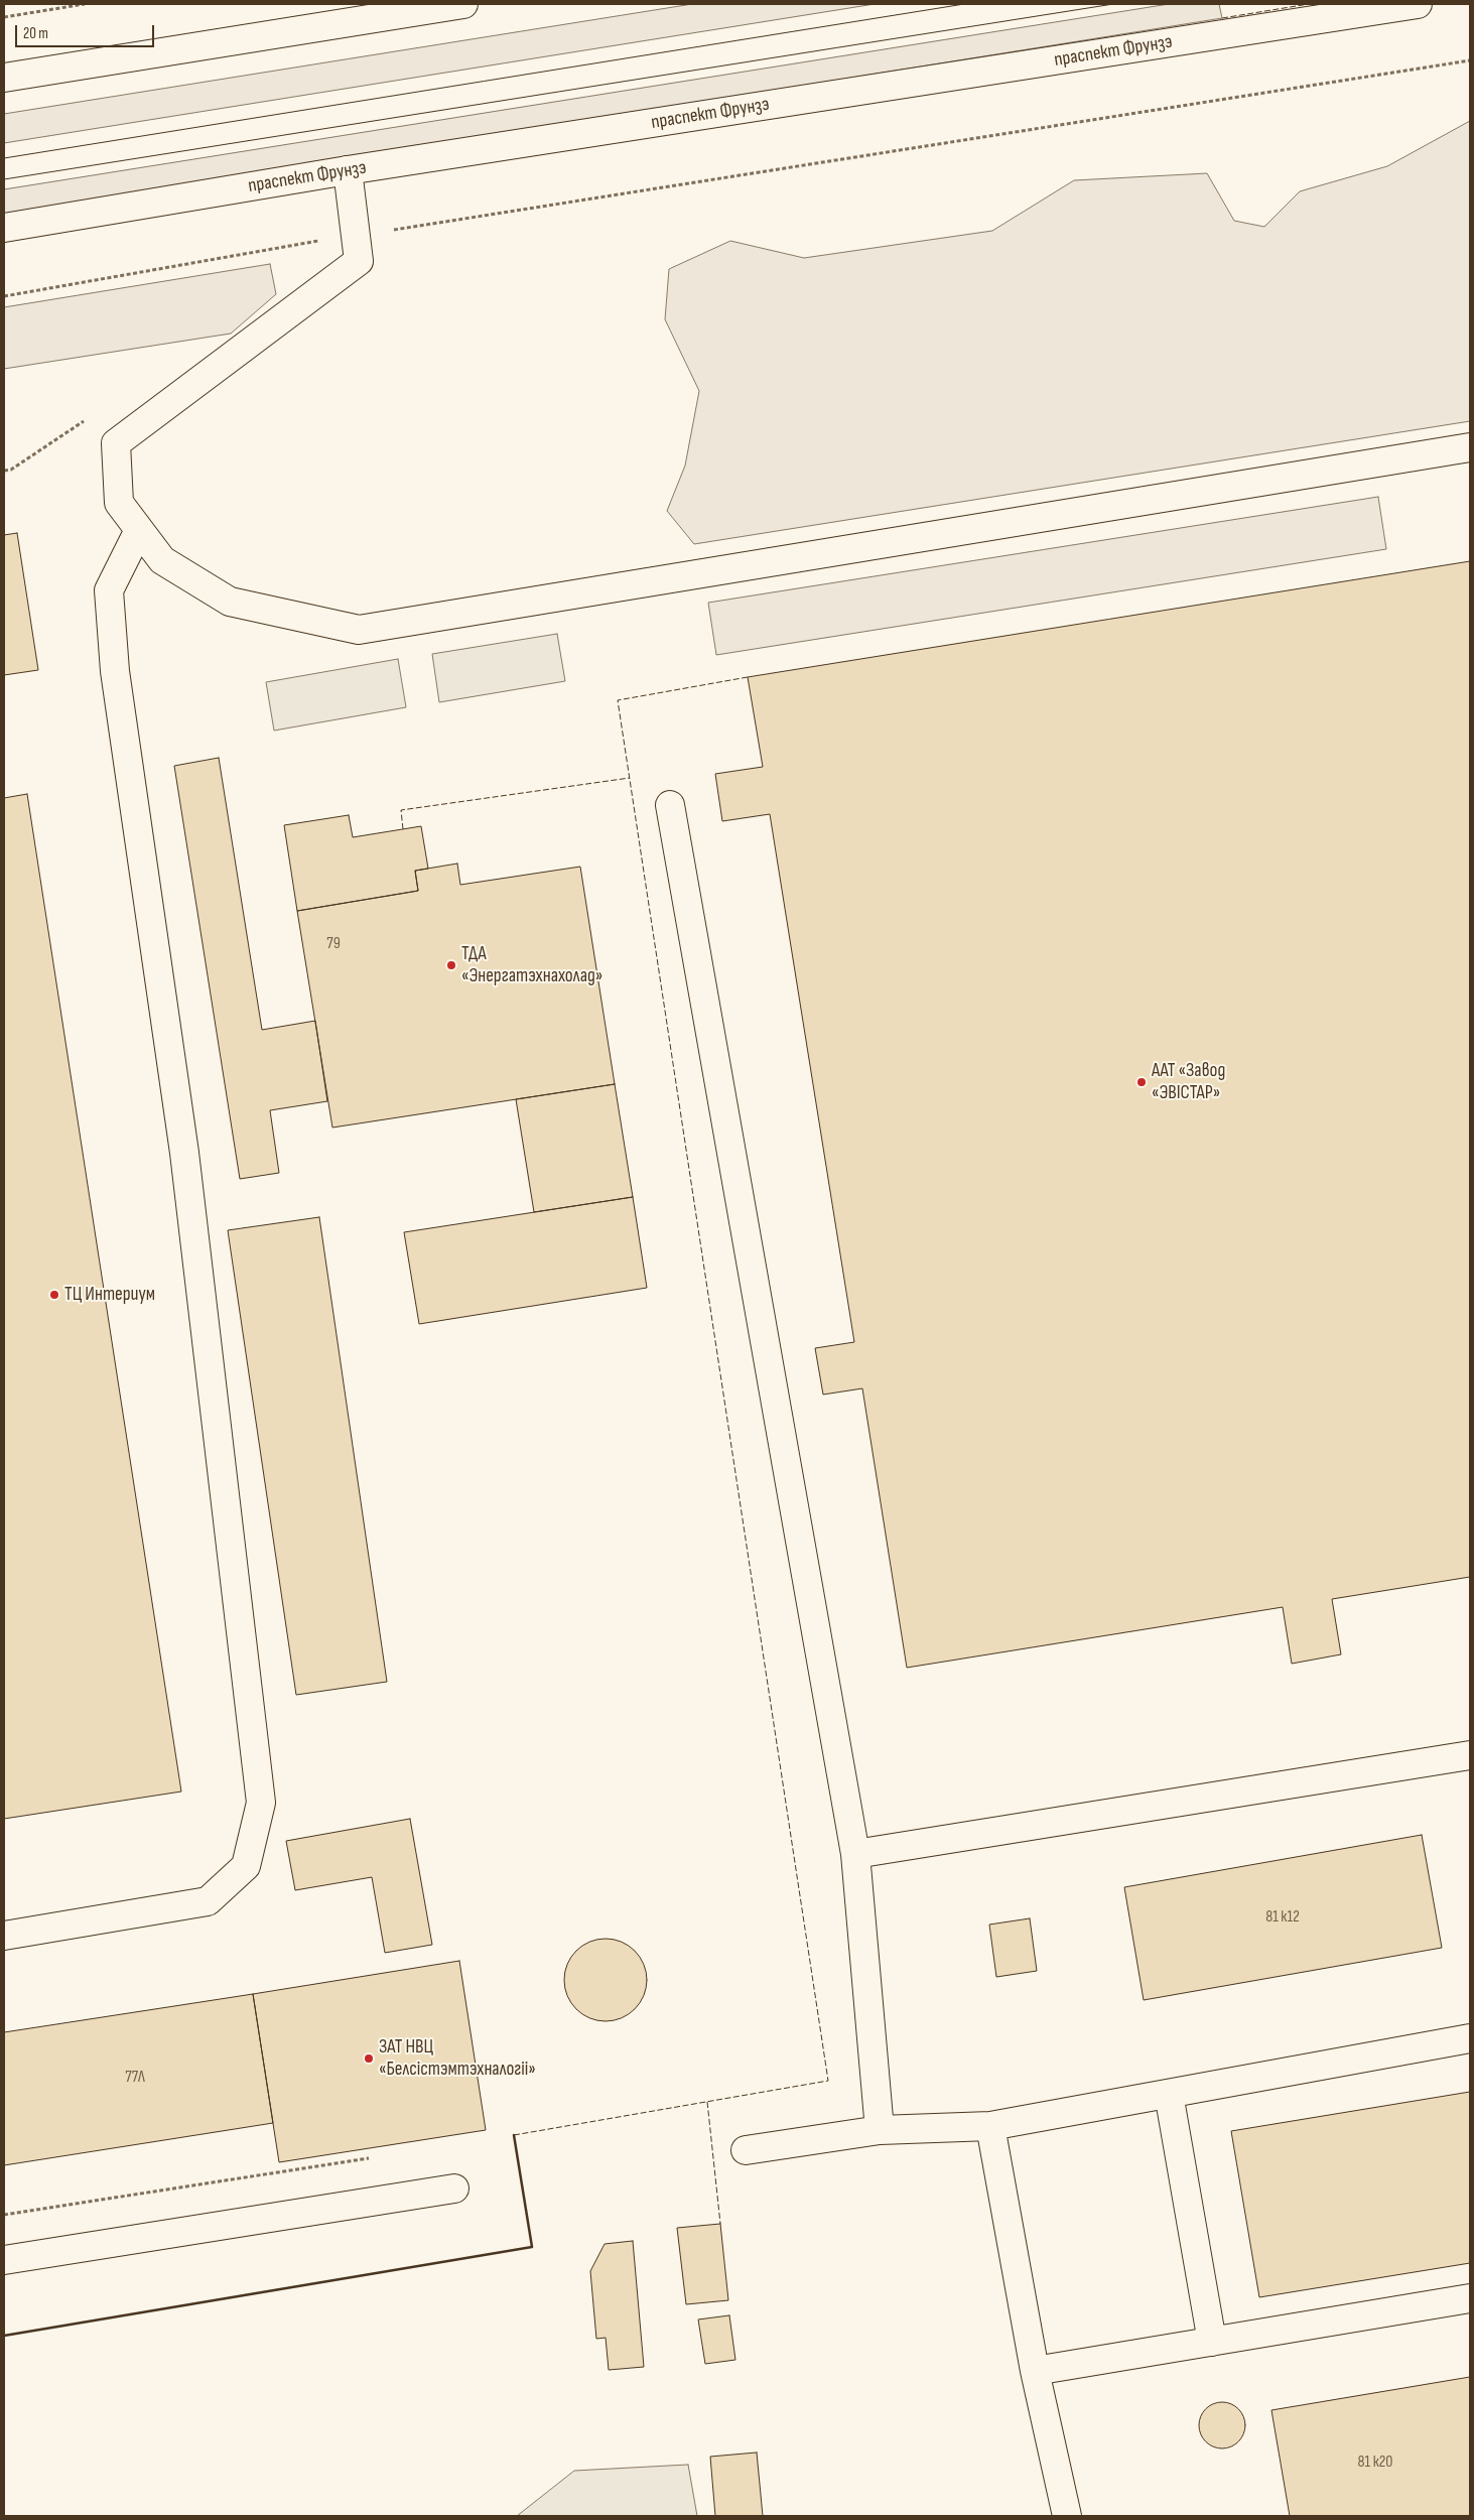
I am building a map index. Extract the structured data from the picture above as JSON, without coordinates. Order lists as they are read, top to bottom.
{
  "streets": {
    "main road": ["праспект Фрунзэ"]
  },
  "places": [
    "ТДА «Энергатэхнахолад»",
    "ААТ «Завод «ЭВІСТАР»",
    "ТЦ Интериум",
    "ЗАТ НВЦ «Белсістэмтэхналогіі»"
  ],
  "house_numbers": [
    "79",
    "81 к12",
    "77Л",
    "81 к20"
  ],
  "scale_bar": "20 m"
}
